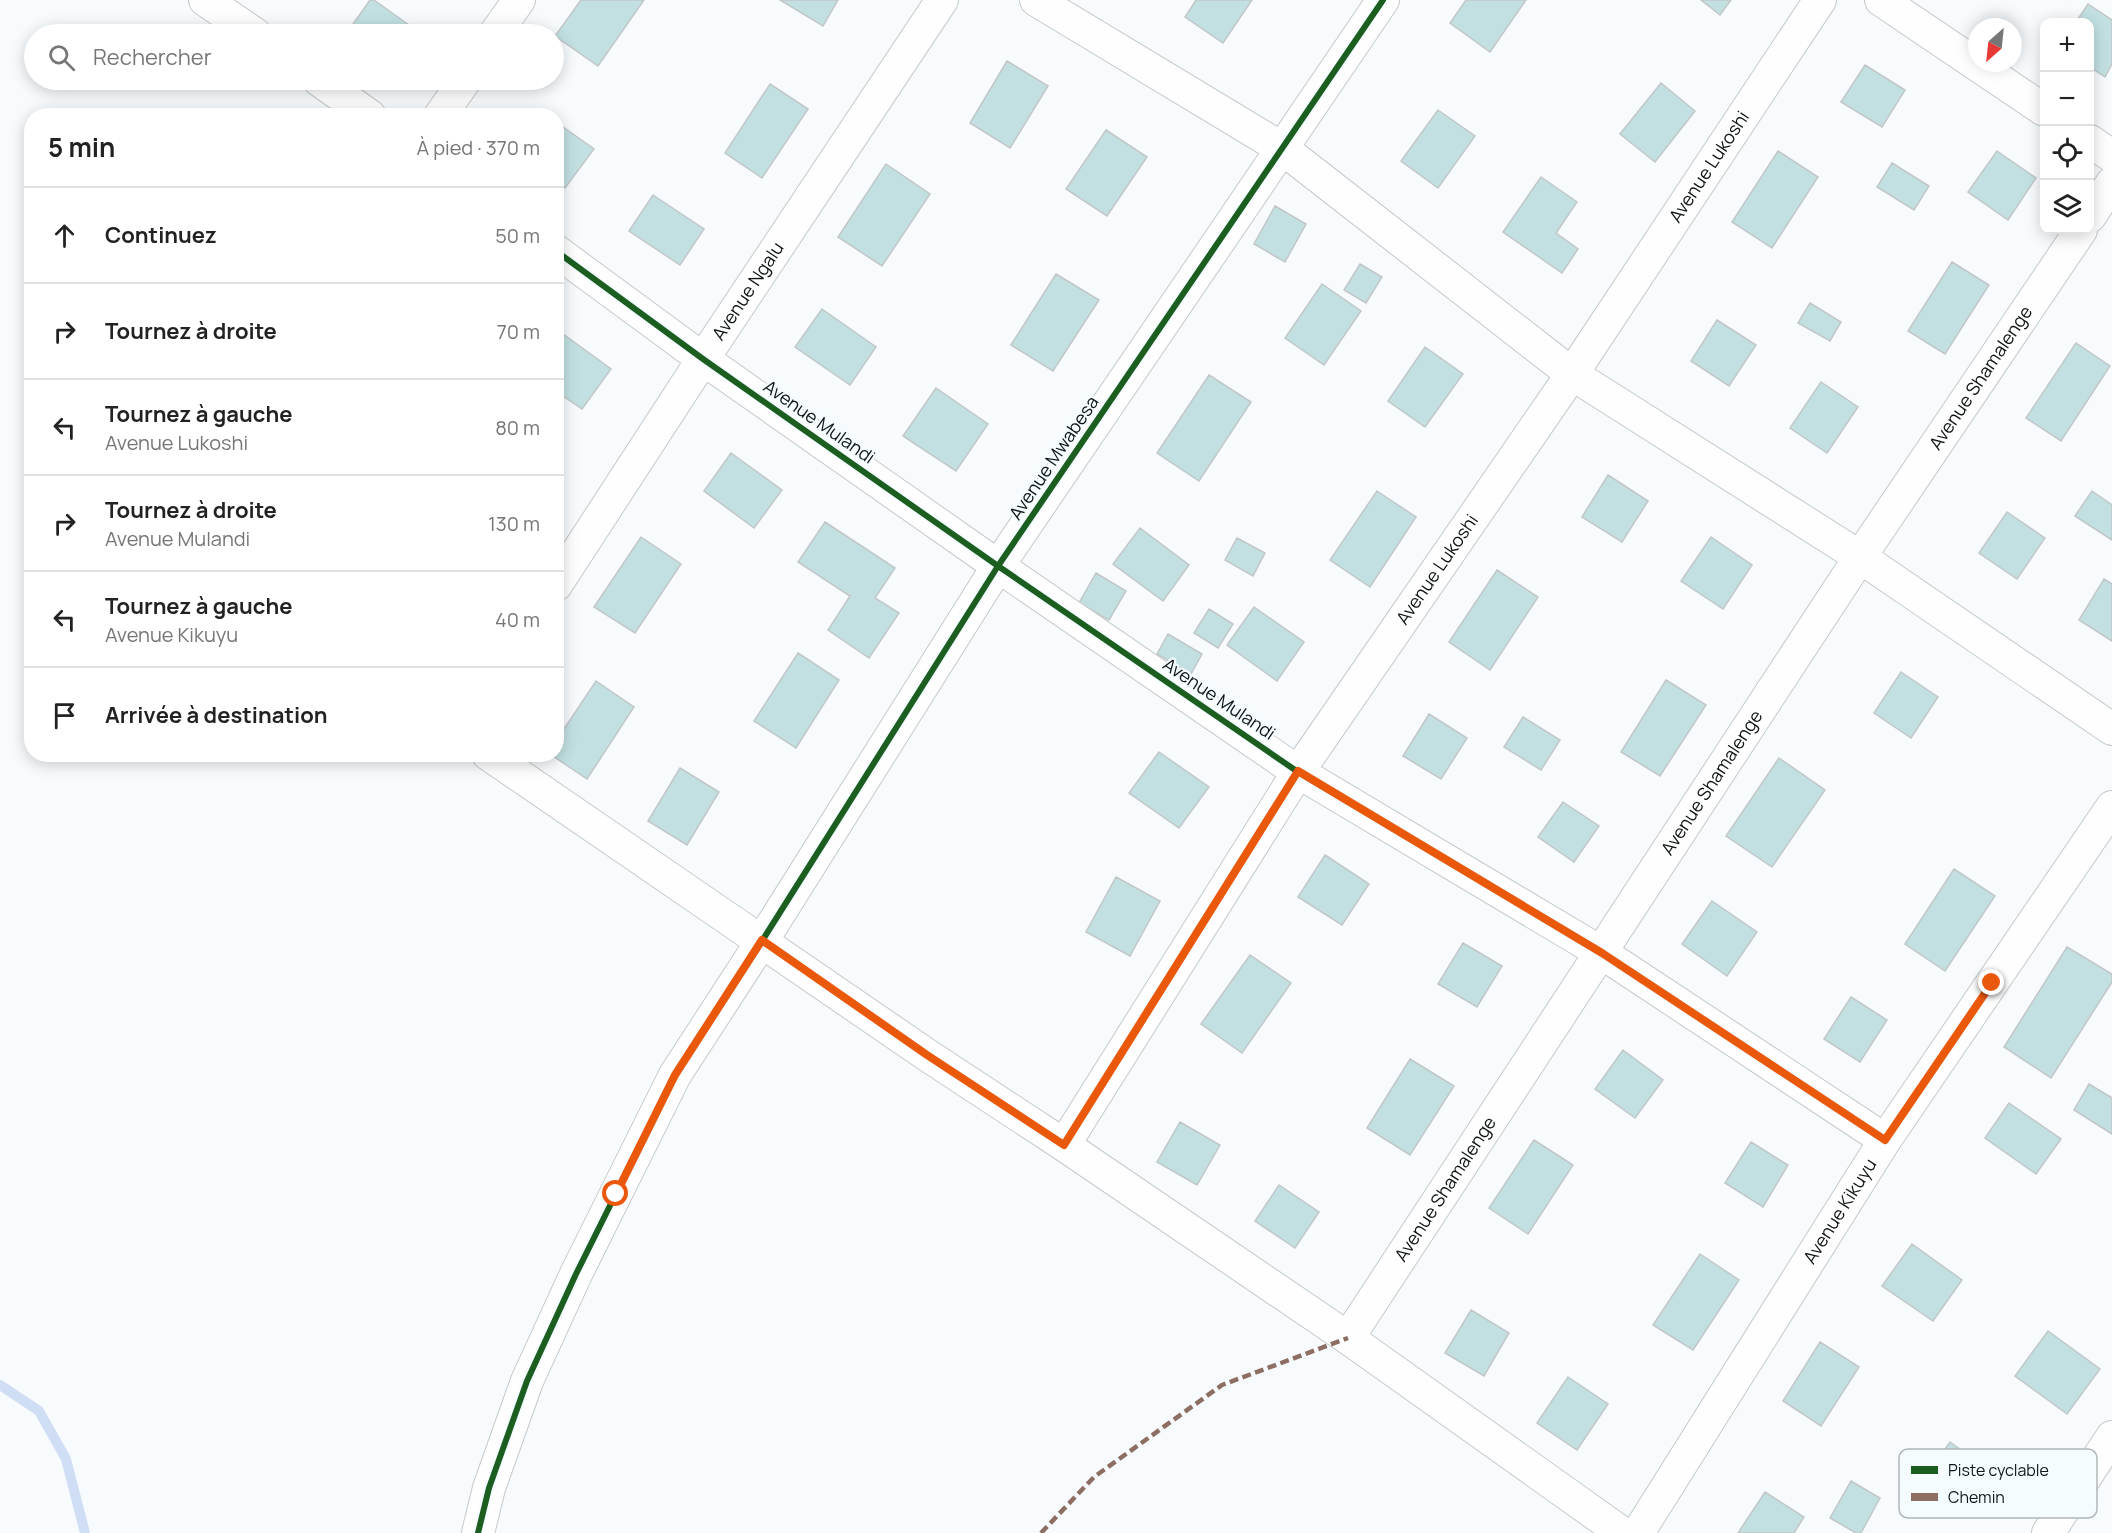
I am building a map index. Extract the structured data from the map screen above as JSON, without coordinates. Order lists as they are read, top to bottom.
{
  "streets": {
    "street": [
      "Avenue Lukoshi",
      "Avenue Ngalu",
      "Avenue Shamalenge",
      "Avenue Mulandi",
      "Avenue Mwabesa",
      "Avenue Kikuyu"
    ]
  },
  "crossings": [
    ["Avenue Lukoshi", "Avenue Mulandi"],
    ["Avenue Ngalu", "Avenue Mulandi"],
    ["Avenue Shamalenge", "Avenue Mulandi"],
    ["Avenue Mulandi", "Avenue Mwabesa"],
    ["Avenue Mulandi", "Avenue Kikuyu"]
  ],
  "legend": ["Piste cyclable", "Chemin"],
  "north": "bottom left",
  "page": {
    "map_buttons": ["+", "−"],
    "search": "Rechercher",
    "heading": ["5 min", "À pied · 370 m"],
    "list": [
      ["Continuez", "50 m"],
      ["Tournez à droite", "70 m"],
      ["Tournez à gauche", "Avenue Lukoshi", "80 m"],
      ["Tournez à droite", "Avenue Mulandi", "130 m"],
      ["Tournez à gauche", "Avenue Kikuyu", "40 m"],
      "Arrivée à destination"
    ]
  }
}
